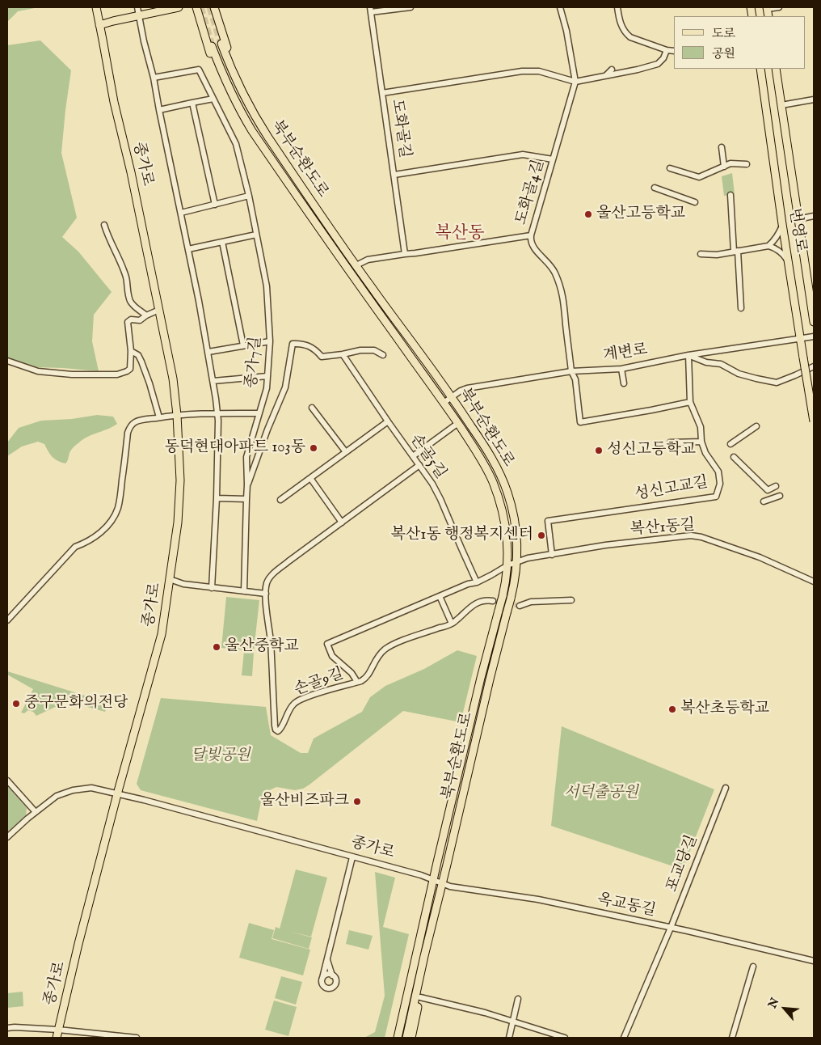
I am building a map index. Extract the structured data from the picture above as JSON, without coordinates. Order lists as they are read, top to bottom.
{
  "streets": {
    "main road": ["북부순환도로", "종가로", "번영로"],
    "street": [
      "도화골길",
      "도화골4길",
      "계변로",
      "종가7길",
      "손골5길",
      "성신고교길",
      "복산1동길",
      "손골9길",
      "포교당길",
      "옥교동길"
    ]
  },
  "crossings": [
    ["도화골길", "도화골4길"],
    ["북부순환도로", "종가로"],
    ["북부순환도로", "도화골4길"],
    ["북부순환도로", "계변로"],
    ["북부순환도로", "복산1동길"],
    ["북부순환도로", "옥교동길"],
    ["종가로", "옥교동길"],
    ["번영로", "계변로"],
    ["손골5길", "복산1동길"],
    ["성신고교길", "복산1동길"],
    ["복산1동길", "손골9길"],
    ["포교당길", "옥교동길"]
  ],
  "districts": ["복산동"],
  "parks": ["달빛공원", "서덕출공원"],
  "places": [
    "울산고등학교",
    "동덕현대아파트 103동",
    "성신고등학교",
    "복산1동 행정복지센터",
    "울산중학교",
    "중구문화의전당",
    "복산초등학교",
    "울산비즈파크"
  ],
  "legend": ["도로", "공원"],
  "north": "top left"
}
